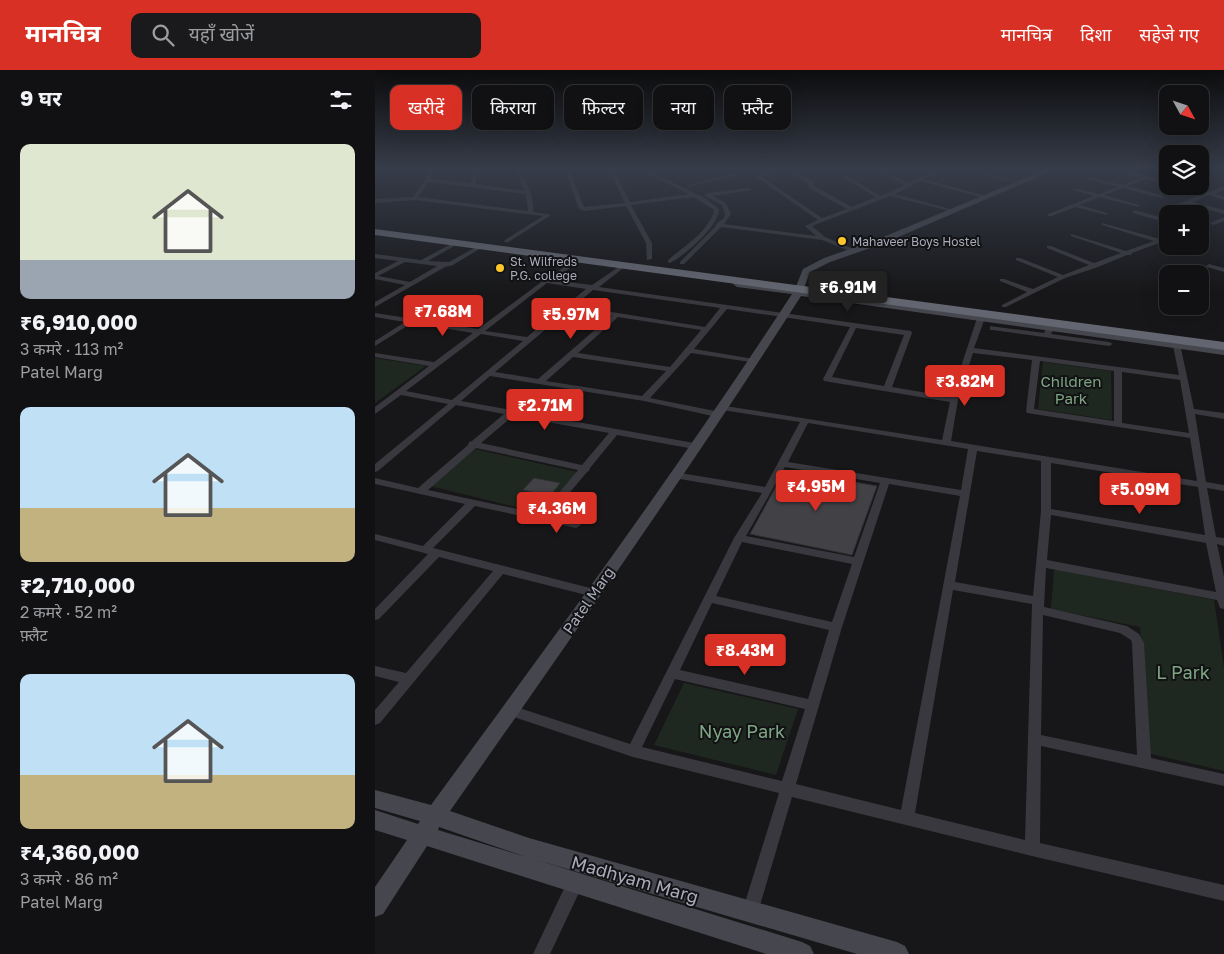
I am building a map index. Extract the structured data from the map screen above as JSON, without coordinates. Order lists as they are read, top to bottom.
{
  "streets": {
    "street": ["Patel Marg", "Madhyam Marg"]
  },
  "crossings": [
    ["Patel Marg", "Madhyam Marg"]
  ],
  "parks": ["Children Park", "L Park", "Nyay Park"],
  "places": ["Mahaveer Boys Hostel", "St. Wilfreds P.G. college"],
  "north": "bottom right",
  "page": {
    "header": "मानचित्र",
    "search": "यहाँ खोजें",
    "nav": ["मानचित्र", "दिशा", "सहेजे गए"],
    "heading": "9 घर",
    "map_buttons": ["+", "−"],
    "chip": [
      "खरीदें",
      "किराया",
      "फ़िल्टर",
      "नया",
      "फ़्लैट"
    ],
    "list": [
      {
        "name": "₹6,910,000",
        "note": "3 कमरे · 113 m² · Patel Marg"
      },
      {
        "name": "₹2,710,000",
        "note": "2 कमरे · 52 m² · फ़्लैट"
      },
      {
        "name": "₹4,360,000",
        "note": "3 कमरे · 86 m² · Patel Marg"
      }
    ],
    "price": [
      "₹6.91M",
      "₹7.68M",
      "₹5.97M",
      "₹3.82M",
      "₹2.71M",
      "₹4.95M",
      "₹5.09M",
      "₹4.36M",
      "₹8.43M"
    ]
  }
}
